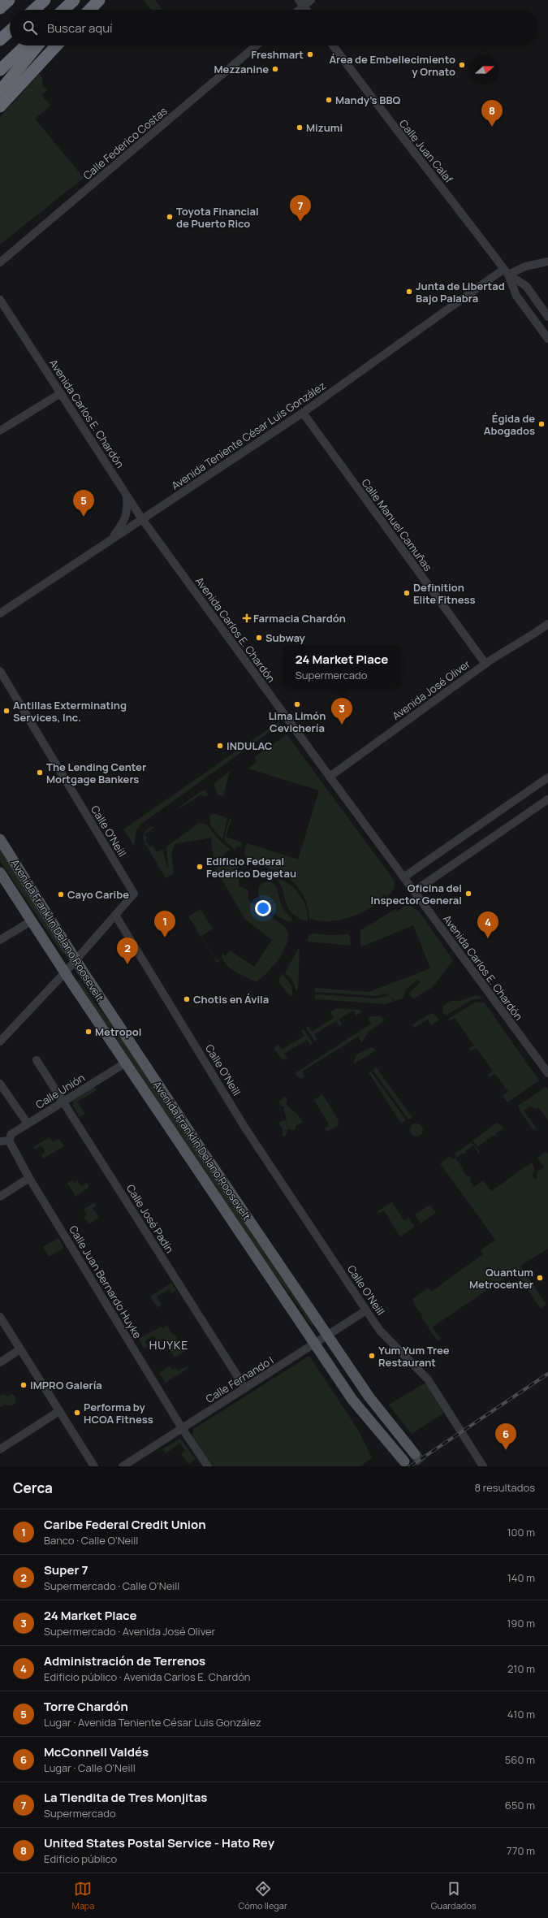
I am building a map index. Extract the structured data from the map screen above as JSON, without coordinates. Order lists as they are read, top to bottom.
{
  "streets": {
    "main road": ["Avenida Franklin Delano Roosevelt"],
    "street": [
      "Calle Federico Costas",
      "Calle Juan Calaf",
      "Avenida Carlos E. Chardón",
      "Avenida Teniente César Luis González",
      "Calle Manuel Camuñas",
      "Avenida José Oliver",
      "Calle O'Neill",
      "Calle Unión",
      "Calle José Padín",
      "Calle Juan Bernardo Huyke",
      "Calle Fernando I"
    ]
  },
  "crossings": [
    ["Calle Juan Calaf", "Avenida Teniente César Luis González"],
    ["Avenida Carlos E. Chardón", "Avenida Teniente César Luis González"],
    ["Avenida Carlos E. Chardón", "Avenida José Oliver"],
    ["Avenida Teniente César Luis González", "Calle Manuel Camuñas"],
    ["Calle Manuel Camuñas", "Avenida José Oliver"],
    ["Calle O'Neill", "Calle Fernando I"],
    ["Avenida Franklin Delano Roosevelt", "Calle Unión"],
    ["Avenida Franklin Delano Roosevelt", "Calle Fernando I"],
    ["Calle Unión", "Calle José Padín"],
    ["Calle Unión", "Calle Juan Bernardo Huyke"],
    ["Calle José Padín", "Calle Fernando I"],
    ["Calle Juan Bernardo Huyke", "Calle Fernando I"]
  ],
  "districts": ["HUYKE"],
  "places": {
    "other": [
      "Freshmart",
      "Área de Embellecimiento y Ornato",
      "Mezzanine",
      "Mandy's BBQ",
      "Mizumi",
      "Toyota Financial de Puerto Rico",
      "Junta de Libertad Bajo Palabra",
      "Égida de Abogados",
      "Definition Elite Fitness",
      "Subway",
      "Lima Limón Cevichería",
      "Antillas Exterminating Services, Inc.",
      "INDULAC",
      "The Lending Center Mortgage Bankers",
      "Edificio Federal Federico Degetau",
      "Oficina del Inspector General",
      "Cayo Caribe",
      "Chotis en Ávila",
      "Metropol",
      "Quantum Metrocenter",
      "Yum Yum Tree Restaurant",
      "IMPRO Galería",
      "Performa by HCOA Fitness"
    ],
    "health": ["Farmacia Chardón"]
  },
  "north": "right",
  "page": {
    "search": "Buscar aquí",
    "pins": [
      "8",
      "7",
      "5",
      "3",
      "1",
      "4",
      "2",
      "6"
    ],
    "popup": ["24 Market Place", "Supermercado"],
    "heading": ["Cerca", "8 resultados"],
    "list": [
      {
        "mark": "1",
        "name": "Caribe Federal Credit Union",
        "note": "Banco · Calle O'Neill",
        "value": "100 m"
      },
      {
        "mark": "2",
        "name": "Super 7",
        "note": "Supermercado · Calle O'Neill",
        "value": "140 m"
      },
      {
        "mark": "3",
        "name": "24 Market Place",
        "note": "Supermercado · Avenida José Oliver",
        "value": "190 m"
      },
      {
        "mark": "4",
        "name": "Administración de Terrenos",
        "note": "Edificio público · Avenida Carlos E. Chardón",
        "value": "210 m"
      },
      {
        "mark": "5",
        "name": "Torre Chardón",
        "note": "Lugar · Avenida Teniente César Luis González",
        "value": "410 m"
      },
      {
        "mark": "6",
        "name": "McConnell Valdés",
        "note": "Lugar · Calle O'Neill",
        "value": "560 m"
      },
      {
        "mark": "7",
        "name": "La Tiendita de Tres Monjitas",
        "note": "Supermercado",
        "value": "650 m"
      },
      {
        "mark": "8",
        "name": "United States Postal Service - Hato Rey",
        "note": "Edificio público",
        "value": "770 m"
      }
    ],
    "nav": ["Mapa", "Cómo llegar", "Guardados"]
  }
}
